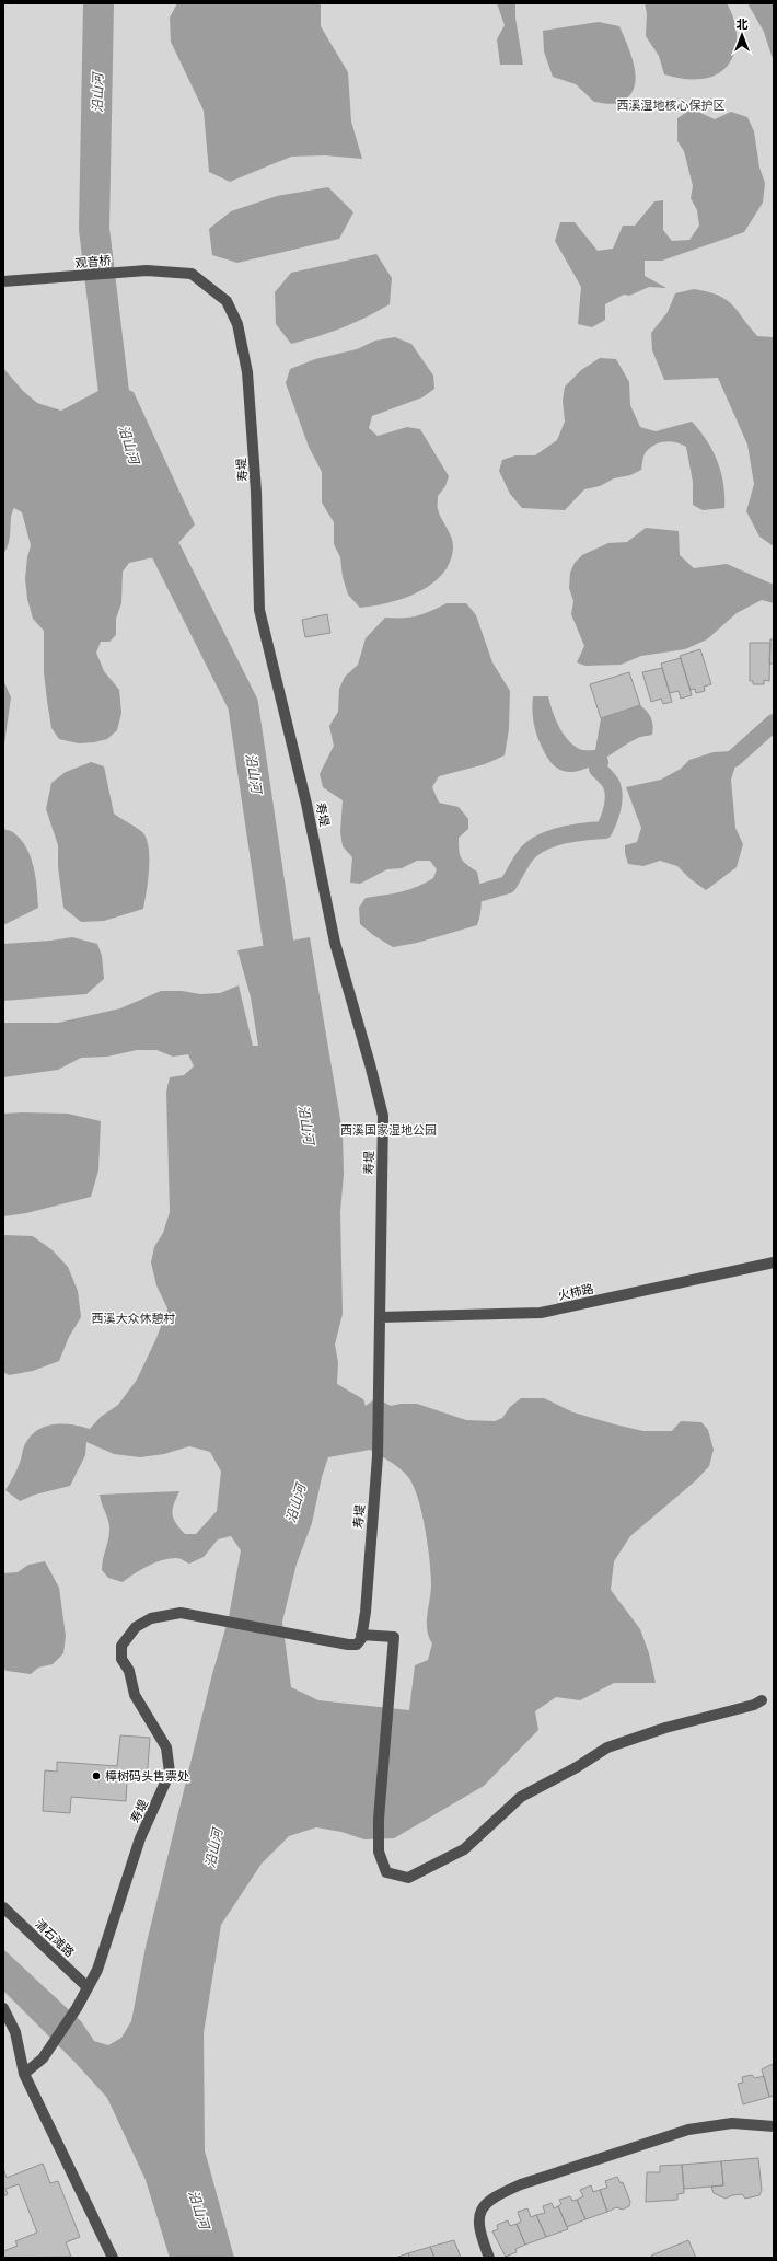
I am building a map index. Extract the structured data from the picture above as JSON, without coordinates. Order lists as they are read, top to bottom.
{
  "streets": {
    "street": [
      "观音桥",
      "寿堤",
      "火柿路",
      "清石滩路"
    ]
  },
  "crossings": [
    ["观音桥", "寿堤"],
    ["寿堤", "火柿路"],
    ["寿堤", "清石滩路"]
  ],
  "water": ["沿山河"],
  "parks": ["西溪湿地核心保护区", "西溪国家湿地公园", "西溪大众休憩村"],
  "places": ["樟树码头售票处"],
  "north": "top"
}
